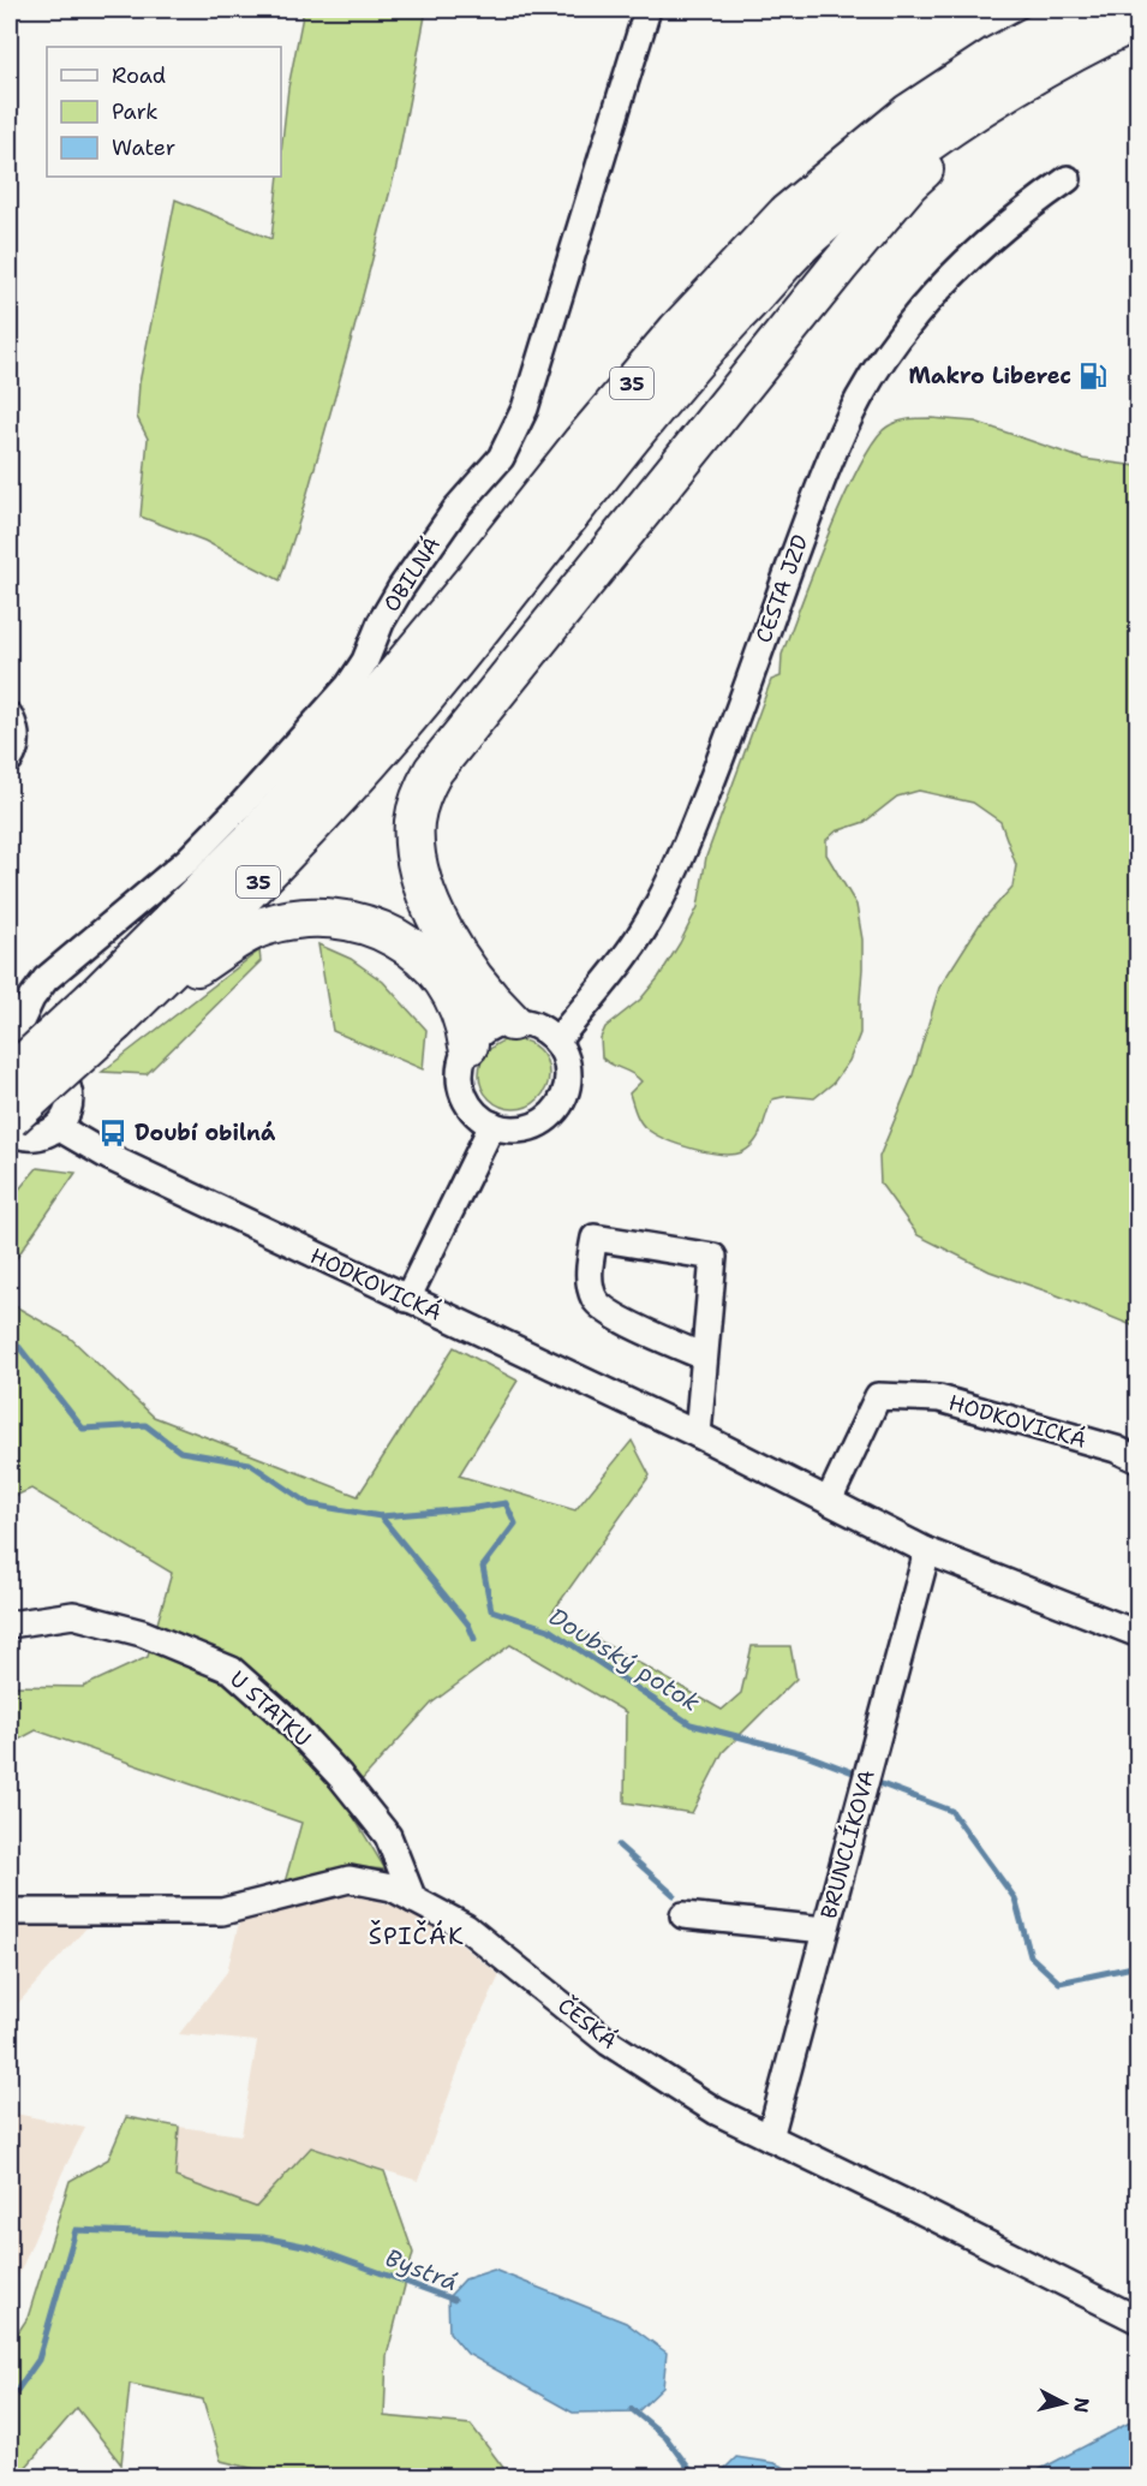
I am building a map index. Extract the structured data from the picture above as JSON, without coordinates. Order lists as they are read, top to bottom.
{
  "streets": {
    "highway": ["35"],
    "street": [
      "OBILNÁ",
      "CESTA JZD",
      "HODKOVICKÁ",
      "U STATKU",
      "BRUNCLÍKOVA",
      "ČESKÁ"
    ]
  },
  "crossings": [
    ["HODKOVICKÁ", "BRUNCLÍKOVA"],
    ["U STATKU", "ČESKÁ"],
    ["BRUNCLÍKOVA", "ČESKÁ"]
  ],
  "districts": ["ŠPIČÁK"],
  "water": ["Doubský potok", "Bystrá"],
  "places": {
    "fuel station": ["Makro Liberec"],
    "bus stop": ["Doubí obilná"]
  },
  "legend": ["Road", "Park", "Water"],
  "north": "right"
}
